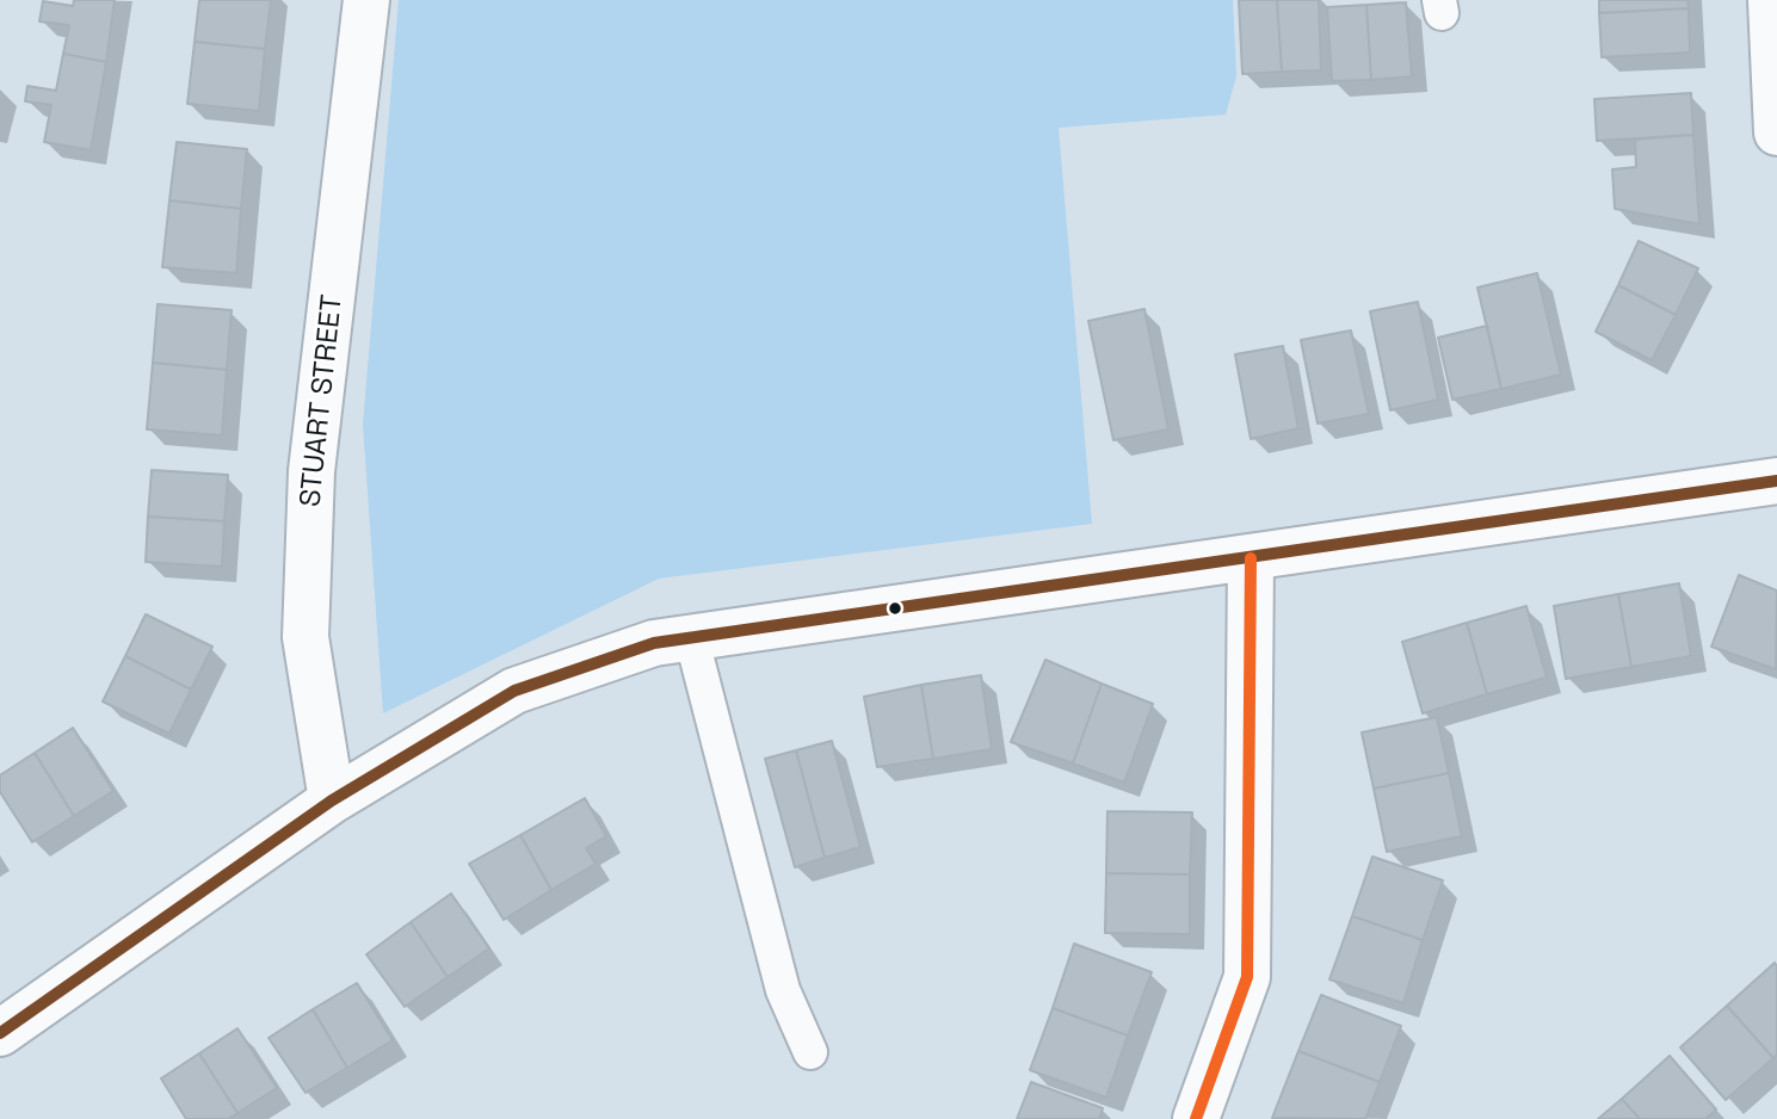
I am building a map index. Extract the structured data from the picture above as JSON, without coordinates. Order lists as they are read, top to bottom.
{
  "streets": {
    "street": ["STUART STREET"]
  }
}
